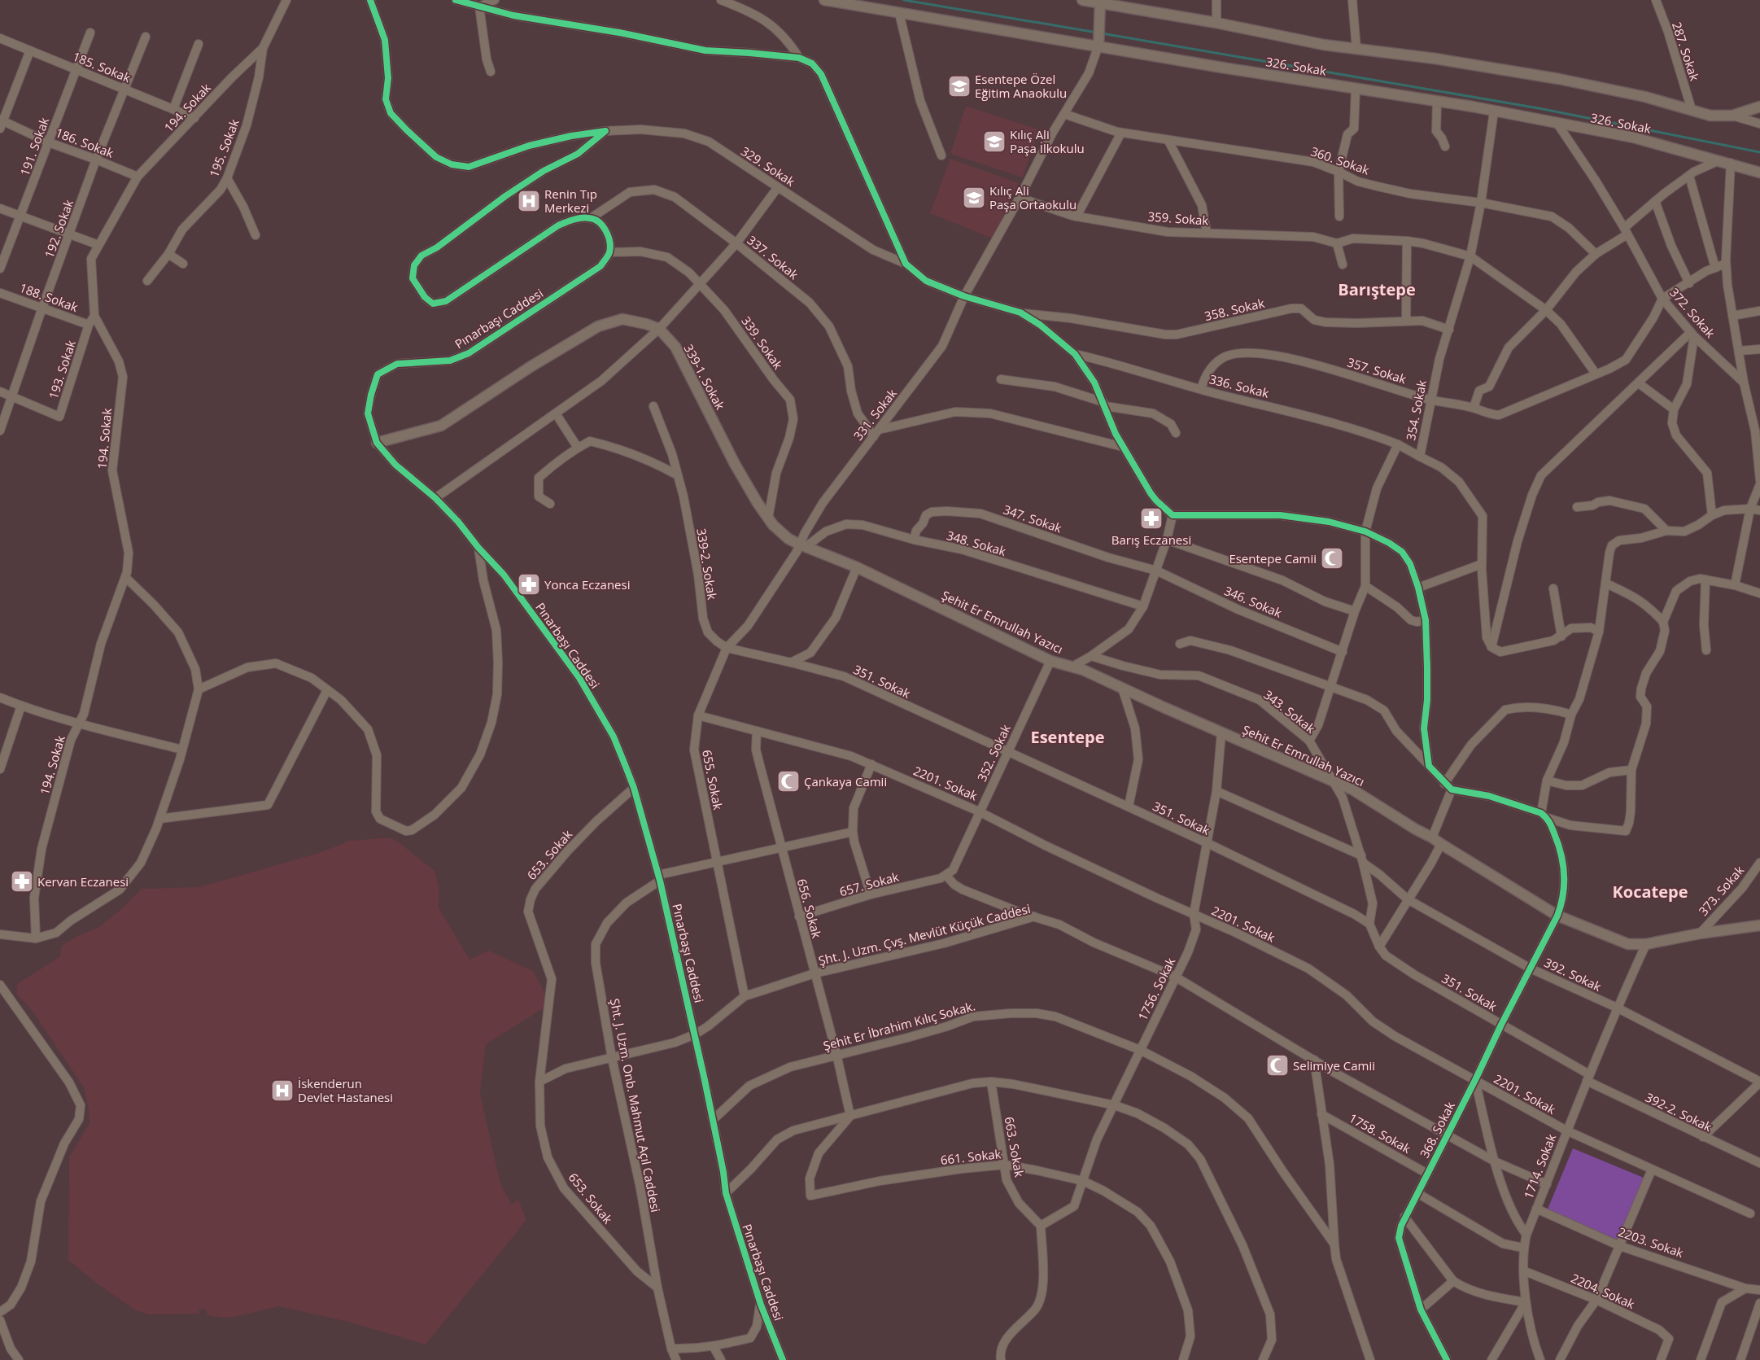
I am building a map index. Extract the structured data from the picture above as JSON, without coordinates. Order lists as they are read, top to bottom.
{
  "streets": {
    "street": [
      "287. Sokak",
      "326. Sokak",
      "185. Sokak",
      "194. Sokak",
      "186. Sokak",
      "191. Sokak",
      "195. Sokak",
      "360. Sokak",
      "329. Sokak",
      "359. Sokak",
      "192. Sokak",
      "337. Sokak",
      "188. Sokak",
      "358. Sokak",
      "372. Sokak",
      "Pınarbaşı Caddesi",
      "339. Sokak",
      "193. Sokak",
      "357. Sokak",
      "339-1. Sokak",
      "336. Sokak",
      "354. Sokak",
      "331. Sokak",
      "347. Sokak",
      "348. Sokak",
      "339-2. Sokak",
      "346. Sokak",
      "Şehit Er Emrullah Yazıcı",
      "351. Sokak",
      "343. Sokak",
      "352. Sokak",
      "655. Sokak",
      "2201. Sokak",
      "653. Sokak",
      "657. Sokak",
      "373. Sokak",
      "656. Sokak",
      "Şht. J. Uzm. Çvş. Mevlüt Küçük Caddesi",
      "392. Sokak",
      "1756. Sokak",
      "Şehit Er İbrahim Kılıç Sokak.",
      "Şht. J. Uzm. Onb. Mahmut Açıl Caddesi",
      "392-2. Sokak",
      "368. Sokak",
      "1758. Sokak",
      "663. Sokak",
      "661. Sokak",
      "1714. Sokak",
      "2203. Sokak",
      "2204. Sokak"
    ]
  },
  "crossings": [
    ["287. Sokak", "326. Sokak"],
    ["326. Sokak", "372. Sokak"],
    ["326. Sokak", "354. Sokak"],
    ["326. Sokak", "331. Sokak"],
    ["185. Sokak", "194. Sokak"],
    ["185. Sokak", "191. Sokak"],
    ["185. Sokak", "192. Sokak"],
    ["194. Sokak", "186. Sokak"],
    ["194. Sokak", "195. Sokak"],
    ["194. Sokak", "193. Sokak"],
    ["186. Sokak", "191. Sokak"],
    ["186. Sokak", "192. Sokak"],
    ["360. Sokak", "354. Sokak"],
    ["360. Sokak", "331. Sokak"],
    ["359. Sokak", "331. Sokak"],
    ["192. Sokak", "188. Sokak"],
    ["192. Sokak", "193. Sokak"],
    ["337. Sokak", "331. Sokak"],
    ["188. Sokak", "193. Sokak"],
    ["358. Sokak", "354. Sokak"],
    ["372. Sokak", "357. Sokak"],
    ["Pınarbaşı Caddesi", "339. Sokak"],
    ["Pınarbaşı Caddesi", "339-1. Sokak"],
    ["Pınarbaşı Caddesi", "653. Sokak"],
    ["Pınarbaşı Caddesi", "Şht. J. Uzm. Çvş. Mevlüt Küçük Caddesi"],
    ["Pınarbaşı Caddesi", "Şehit Er İbrahim Kılıç Sokak."],
    ["Pınarbaşı Caddesi", "Şht. J. Uzm. Onb. Mahmut Açıl Caddesi"],
    ["339. Sokak", "339-1. Sokak"],
    ["357. Sokak", "336. Sokak"],
    ["357. Sokak", "354. Sokak"],
    ["339-1. Sokak", "331. Sokak"],
    ["339-1. Sokak", "348. Sokak"],
    ["339-1. Sokak", "Şehit Er Emrullah Yazıcı"],
    ["339-1. Sokak", "655. Sokak"],
    ["336. Sokak", "354. Sokak"],
    ["354. Sokak", "346. Sokak"],
    ["354. Sokak", "343. Sokak"],
    ["331. Sokak", "348. Sokak"],
    ["331. Sokak", "655. Sokak"],
    ["347. Sokak", "348. Sokak"],
    ["347. Sokak", "346. Sokak"],
    ["348. Sokak", "655. Sokak"],
    ["339-2. Sokak", "351. Sokak"],
    ["339-2. Sokak", "655. Sokak"],
    ["Şehit Er Emrullah Yazıcı", "343. Sokak"],
    ["Şehit Er Emrullah Yazıcı", "352. Sokak"],
    ["Şehit Er Emrullah Yazıcı", "373. Sokak"],
    ["Şehit Er Emrullah Yazıcı", "1756. Sokak"],
    ["Şehit Er Emrullah Yazıcı", "368. Sokak"],
    ["Şehit Er Emrullah Yazıcı", "1714. Sokak"],
    ["351. Sokak", "343. Sokak"],
    ["351. Sokak", "352. Sokak"],
    ["351. Sokak", "655. Sokak"],
    ["351. Sokak", "1756. Sokak"],
    ["351. Sokak", "392-2. Sokak"],
    ["351. Sokak", "368. Sokak"],
    ["351. Sokak", "1714. Sokak"],
    ["343. Sokak", "392. Sokak"],
    ["352. Sokak", "2201. Sokak"],
    ["352. Sokak", "657. Sokak"],
    ["655. Sokak", "2201. Sokak"],
    ["655. Sokak", "Şht. J. Uzm. Çvş. Mevlüt Küçük Caddesi"],
    ["655. Sokak", "Şht. J. Uzm. Onb. Mahmut Açıl Caddesi"],
    ["2201. Sokak", "656. Sokak"],
    ["2201. Sokak", "1756. Sokak"],
    ["2201. Sokak", "368. Sokak"],
    ["2201. Sokak", "1714. Sokak"],
    ["653. Sokak", "Şht. J. Uzm. Çvş. Mevlüt Küçük Caddesi"],
    ["653. Sokak", "Şht. J. Uzm. Onb. Mahmut Açıl Caddesi"],
    ["657. Sokak", "656. Sokak"],
    ["656. Sokak", "Şht. J. Uzm. Çvş. Mevlüt Küçük Caddesi"],
    ["656. Sokak", "Şehit Er İbrahim Kılıç Sokak."],
    ["656. Sokak", "Şht. J. Uzm. Onb. Mahmut Açıl Caddesi"],
    ["656. Sokak", "661. Sokak"],
    ["Şht. J. Uzm. Çvş. Mevlüt Küçük Caddesi", "1756. Sokak"],
    ["Şht. J. Uzm. Çvş. Mevlüt Küçük Caddesi", "Şht. J. Uzm. Onb. Mahmut Açıl Caddesi"],
    ["Şht. J. Uzm. Çvş. Mevlüt Küçük Caddesi", "368. Sokak"],
    ["Şht. J. Uzm. Çvş. Mevlüt Küçük Caddesi", "1714. Sokak"],
    ["392. Sokak", "1756. Sokak"],
    ["392. Sokak", "368. Sokak"],
    ["392. Sokak", "1714. Sokak"],
    ["1756. Sokak", "Şehit Er İbrahim Kılıç Sokak."],
    ["1756. Sokak", "663. Sokak"],
    ["1756. Sokak", "661. Sokak"],
    ["392-2. Sokak", "1714. Sokak"],
    ["368. Sokak", "1758. Sokak"],
    ["663. Sokak", "661. Sokak"],
    ["1714. Sokak", "2203. Sokak"],
    ["1714. Sokak", "2204. Sokak"]
  ],
  "districts": ["Barıştepe", "Esentepe", "Kocatepe"],
  "places": {
    "school or university": ["Esentepe Özel Eğitim Anaokulu", "Kılıç Ali Paşa İlkokulu", "Kılıç Ali Paşa Ortaokulu"],
    "hospital": ["Renin Tıp Merkezi", "İskenderun Devlet Hastanesi"],
    "pharmacy": ["Barış Eczanesi", "Yonca Eczanesi", "Kervan Eczanesi"],
    "mosque": ["Esentepe Camii", "Çankaya Camii", "Selimiye Camii"]
  }
}
